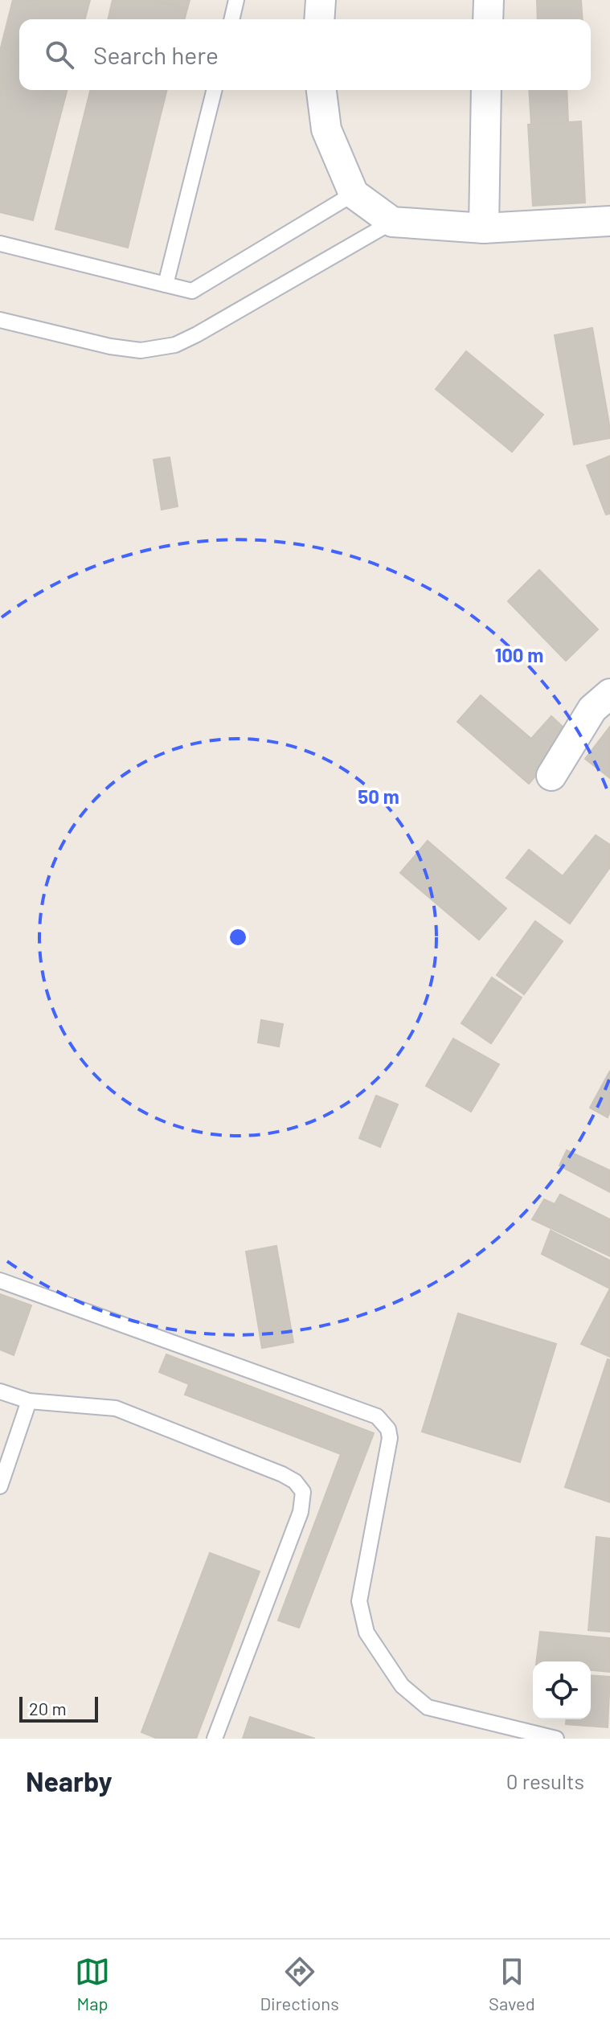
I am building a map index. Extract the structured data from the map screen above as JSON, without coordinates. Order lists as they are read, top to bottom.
{
  "scale_bar": "20 m",
  "page": {
    "search": "Search here",
    "scale": "20 m",
    "heading": ["Nearby", "0 results"],
    "nav": ["Map", "Directions", "Saved"]
  },
  "rings": ["100 m", "50 m"]
}
